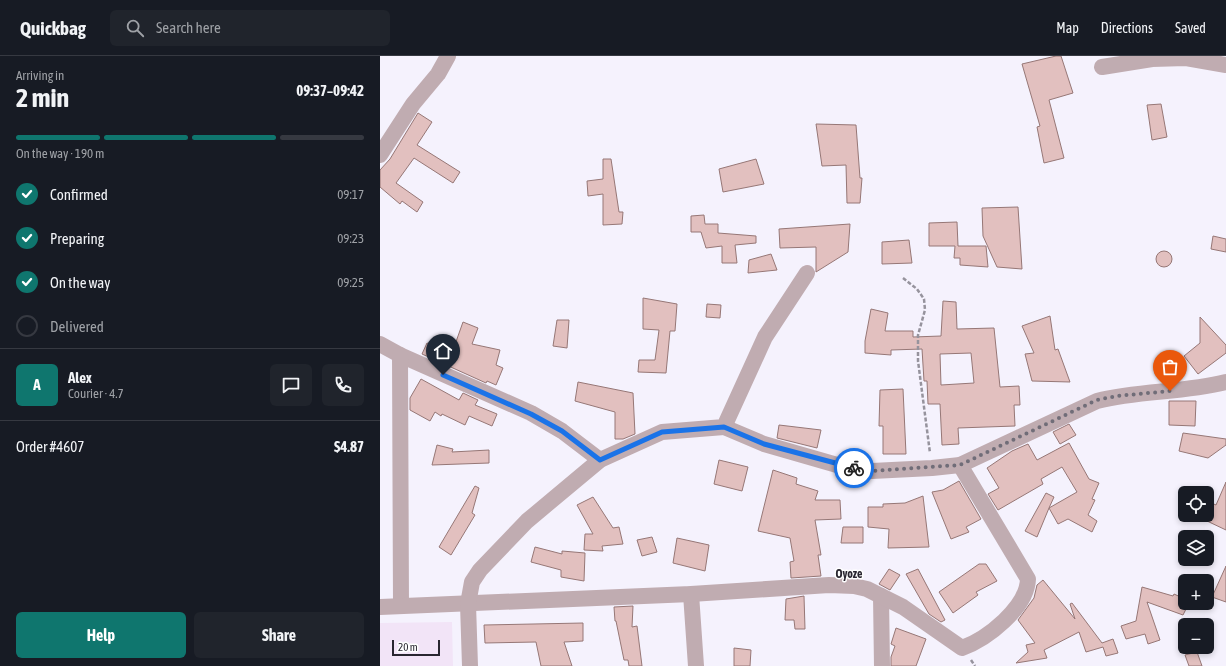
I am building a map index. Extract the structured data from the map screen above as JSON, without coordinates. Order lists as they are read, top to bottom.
{
  "districts": ["Oyoze"],
  "scale_bar": "20 m",
  "page": {
    "header": "Quickbag",
    "search": "Search here",
    "nav": ["Map", "Directions", "Saved"],
    "heading": ["2 min", "Arriving in", "09:37–09:42"],
    "panel": [
      "Alex",
      "Courier · 4.7",
      "Order #4607",
      "$4.87"
    ],
    "bar": "On the way · 190 m",
    "list": [
      ["Confirmed", "09:17"],
      ["Preparing", "09:23"],
      ["On the way", "09:25"],
      "Delivered"
    ],
    "round": "A",
    "map_buttons": ["+", "−"],
    "buttons": ["Help", "Share"],
    "scale": "20 m"
  }
}
